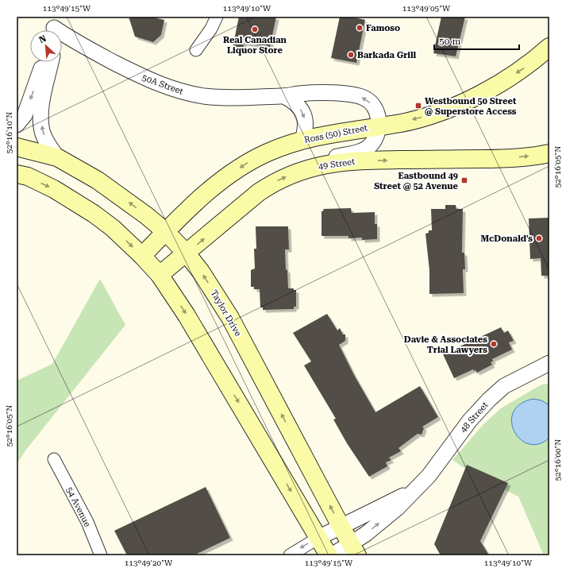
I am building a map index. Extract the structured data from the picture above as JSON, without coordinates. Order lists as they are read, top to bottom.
{
  "streets": {
    "main road": ["Ross (50) Street", "49 Street", "Taylor Drive"],
    "street": ["50A Street", "48 Street", "54 Avenue"]
  },
  "crossings": [
    ["50A Street", "Ross (50) Street"],
    ["Ross (50) Street", "Taylor Drive"],
    ["49 Street", "Taylor Drive"],
    ["Taylor Drive", "48 Street"]
  ],
  "one_way": ["Ross (50) Street", "49 Street"],
  "places": {
    "other": [
      "Famoso",
      "Real Canadian Liquor Store",
      "Barkada Grill",
      "McDonald's",
      "Davie & Associates Trial Lawyers"
    ],
    "transit": ["Westbound 50 Street @ Superstore Access", "Eastbound 49 Street @ 52 Avenue"]
  },
  "scale_bar": "50 m",
  "north": "top left",
  "coordinates": [
    "113°49'15\"W",
    "113°49'10\"W",
    "113°49'05\"W",
    "52°16'10\"N",
    "52°16'05\"N",
    "52°16'00\"N",
    "113°49'20\"W"
  ]
}
